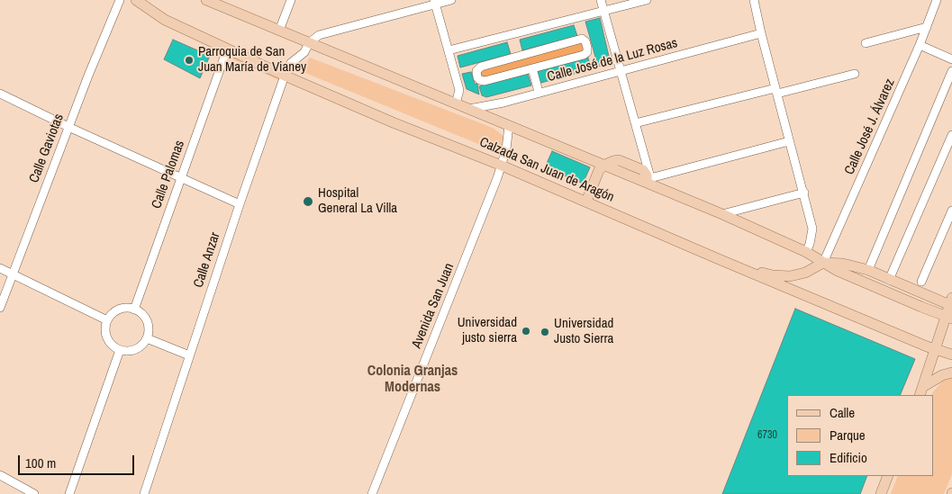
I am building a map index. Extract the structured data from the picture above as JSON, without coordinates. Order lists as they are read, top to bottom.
{
  "streets": {
    "main road": ["Calzada San Juan de Aragón"],
    "street": [
      "Calle José de la Luz Rosas",
      "Calle José J. Álvarez",
      "Calle Gaviotas",
      "Calle Palomas",
      "Calle Anzar",
      "Avenida San Juan"
    ]
  },
  "crossings": [
    ["Calle José de la Luz Rosas", "Calzada San Juan de Aragón"],
    ["Calzada San Juan de Aragón", "Calle Palomas"],
    ["Calzada San Juan de Aragón", "Calle Anzar"],
    ["Calzada San Juan de Aragón", "Avenida San Juan"]
  ],
  "districts": ["Colonia Granjas Modernas"],
  "places": [
    "Parroquia de San Juan María de Vianey",
    "Hospital General La Villa",
    "Universidad justo sierra",
    "Universidad Justo Sierra"
  ],
  "house_numbers": ["6730"],
  "legend": ["Calle", "Parque", "Edificio"],
  "scale_bar": "100 m"
}
